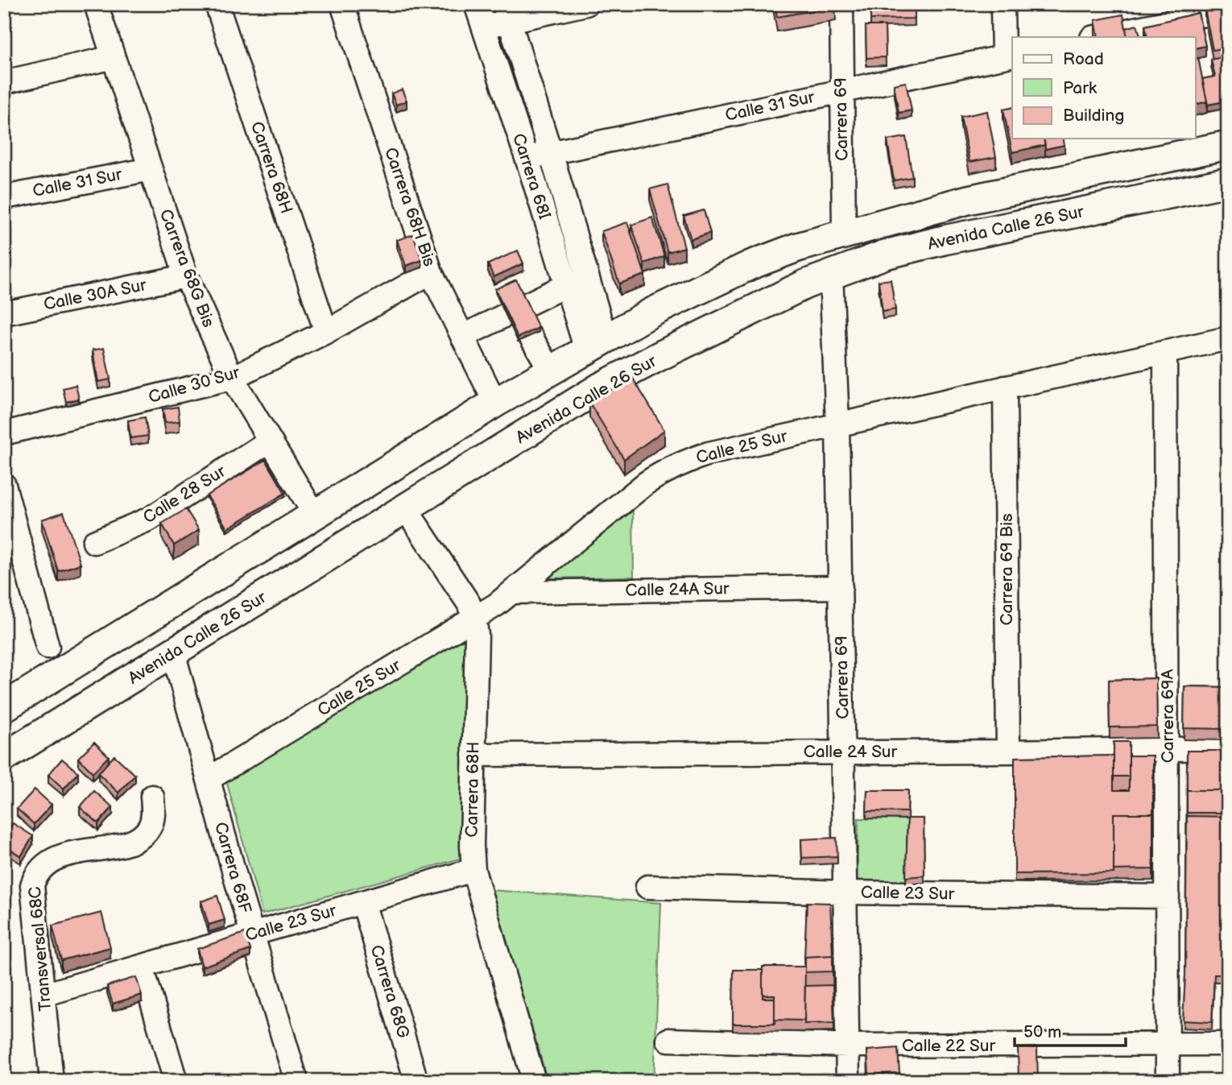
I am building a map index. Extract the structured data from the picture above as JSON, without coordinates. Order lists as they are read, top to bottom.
{
  "streets": {
    "main road": ["Avenida Calle 26 Sur"],
    "street": [
      "Calle 31 Sur",
      "Carrera 69",
      "Carrera 68H",
      "Carrera 68I",
      "Carrera 68H Bis",
      "Carrera 68G Bis",
      "Calle 30A Sur",
      "Calle 30 Sur",
      "Calle 25 Sur",
      "Calle 28 Sur",
      "Carrera 69 Bis",
      "Calle 24A Sur",
      "Carrera 69A",
      "Calle 24 Sur",
      "Carrera 68F",
      "Calle 23 Sur",
      "Transversal 68C",
      "Carrera 68G",
      "Calle 22 Sur"
    ]
  },
  "crossings": [
    ["Calle 31 Sur", "Carrera 69"],
    ["Calle 31 Sur", "Carrera 68I"],
    ["Calle 31 Sur", "Carrera 68G Bis"],
    ["Carrera 69", "Avenida Calle 26 Sur"],
    ["Carrera 69", "Calle 25 Sur"],
    ["Carrera 69", "Calle 24A Sur"],
    ["Carrera 69", "Calle 24 Sur"],
    ["Carrera 69", "Calle 23 Sur"],
    ["Carrera 69", "Calle 22 Sur"],
    ["Carrera 68H", "Avenida Calle 26 Sur"],
    ["Carrera 68H", "Calle 30 Sur"],
    ["Carrera 68H", "Calle 25 Sur"],
    ["Carrera 68H", "Calle 24 Sur"],
    ["Carrera 68H", "Calle 23 Sur"],
    ["Carrera 68I", "Avenida Calle 26 Sur"],
    ["Carrera 68H Bis", "Avenida Calle 26 Sur"],
    ["Carrera 68H Bis", "Calle 30 Sur"],
    ["Avenida Calle 26 Sur", "Carrera 68G Bis"],
    ["Avenida Calle 26 Sur", "Carrera 68F"],
    ["Carrera 68G Bis", "Calle 30A Sur"],
    ["Carrera 68G Bis", "Calle 30 Sur"],
    ["Carrera 68G Bis", "Calle 28 Sur"],
    ["Calle 25 Sur", "Carrera 69 Bis"],
    ["Calle 25 Sur", "Calle 24A Sur"],
    ["Calle 25 Sur", "Carrera 69A"],
    ["Calle 25 Sur", "Carrera 68F"],
    ["Carrera 69 Bis", "Calle 24 Sur"],
    ["Carrera 69A", "Calle 24 Sur"],
    ["Carrera 69A", "Calle 23 Sur"],
    ["Carrera 69A", "Calle 22 Sur"],
    ["Carrera 68F", "Calle 23 Sur"],
    ["Calle 23 Sur", "Transversal 68C"],
    ["Calle 23 Sur", "Carrera 68G"]
  ],
  "legend": ["Road", "Park", "Building"],
  "scale_bar": "50 m"
}
